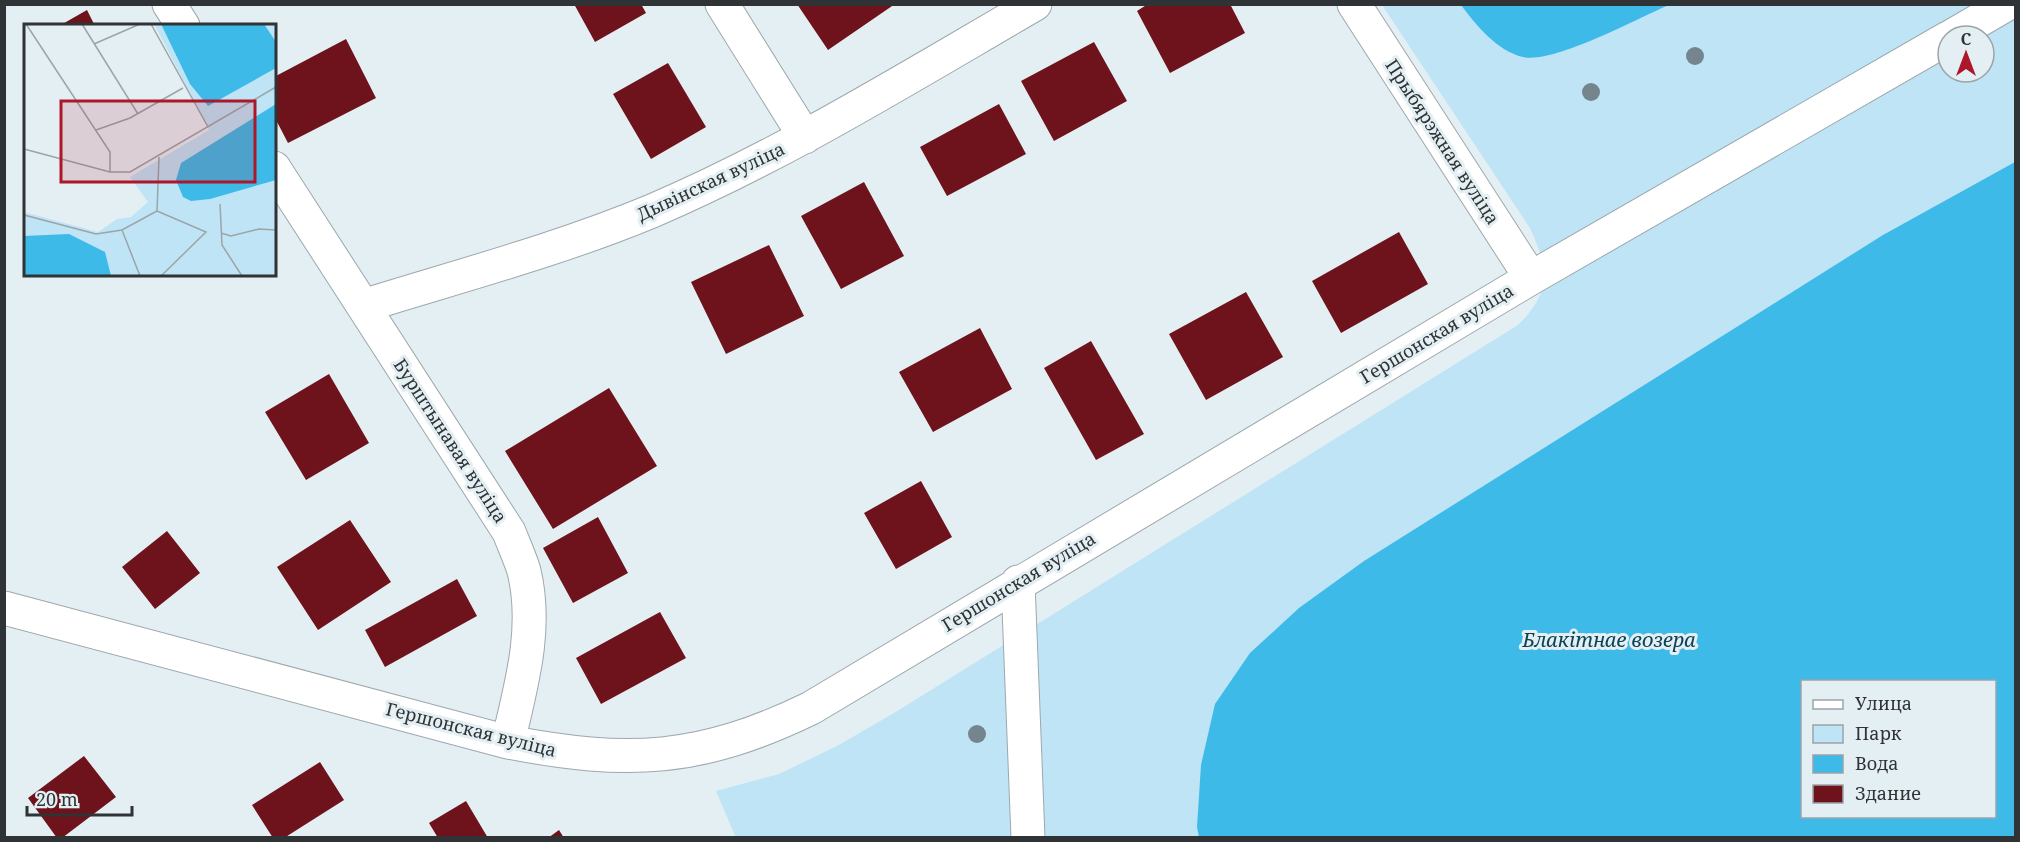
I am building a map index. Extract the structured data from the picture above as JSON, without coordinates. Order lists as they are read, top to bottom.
{
  "streets": {
    "street": [
      "Прыбярэжная вуліца",
      "Дывінская вуліца",
      "Гершонская вуліца",
      "Бурштынавая вуліца"
    ]
  },
  "crossings": [
    ["Прыбярэжная вуліца", "Гершонская вуліца"],
    ["Дывінская вуліца", "Бурштынавая вуліца"],
    ["Гершонская вуліца", "Бурштынавая вуліца"]
  ],
  "water": ["Блакітнае возера"],
  "legend": [
    "Улица",
    "Парк",
    "Вода",
    "Здание"
  ],
  "scale_bar": "20 m",
  "north": "top"
}
